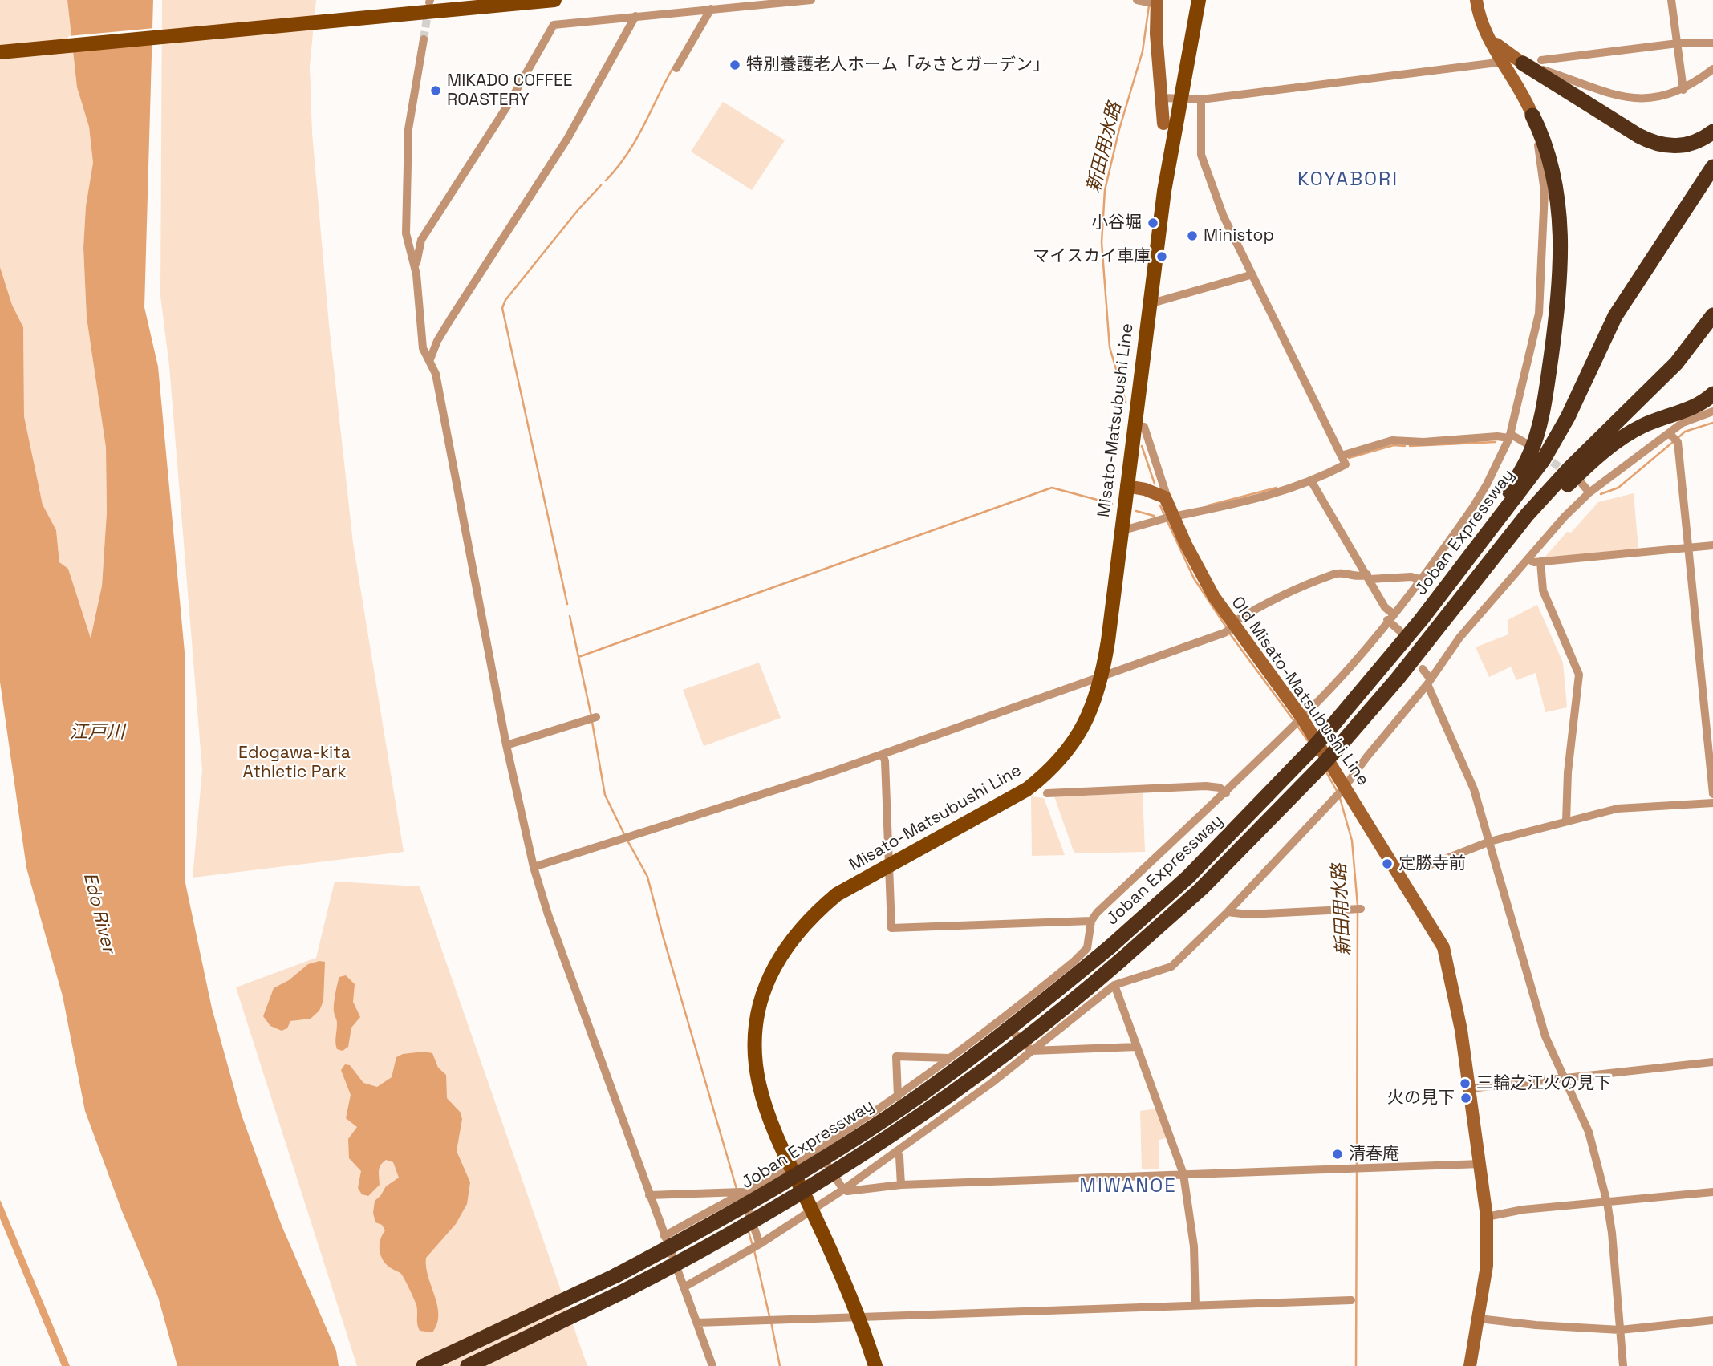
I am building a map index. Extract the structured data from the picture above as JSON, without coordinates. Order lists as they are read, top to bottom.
{
  "streets": {
    "highway": ["Joban Expressway"],
    "main road": ["Misato-Matsubushi Line"],
    "street": ["Old Misato-Matsubushi Line"]
  },
  "districts": ["KOYABORI", "MIWANOE"],
  "water": ["新田用水路", "江戸川", "Edo River"],
  "parks": ["Edogawa-kita Athletic Park"],
  "places": [
    "特別養護老人ホーム「みさとガーデン」",
    "MIKADO COFFEE ROASTERY",
    "小谷堀",
    "Ministop",
    "マイスカイ車庫",
    "定勝寺前",
    "三輪之江火の見下",
    "火の見下",
    "清春庵"
  ]
}
